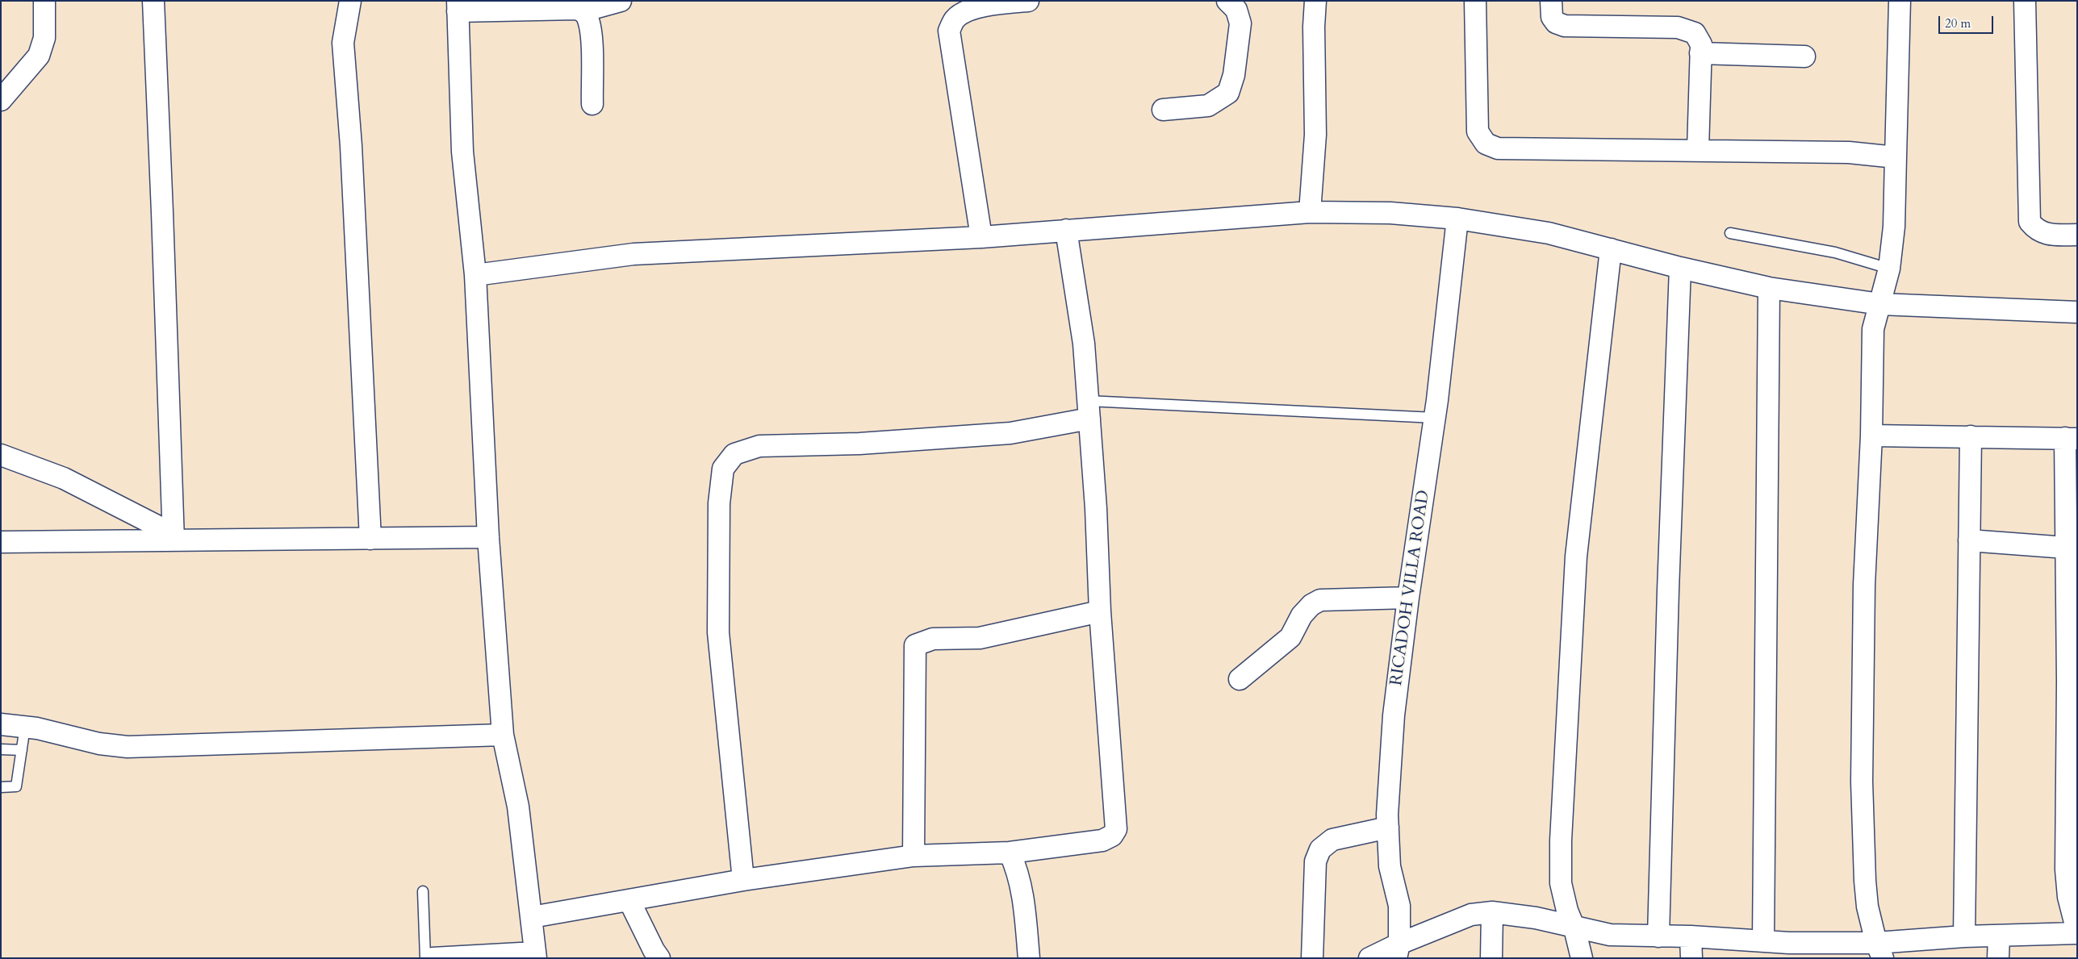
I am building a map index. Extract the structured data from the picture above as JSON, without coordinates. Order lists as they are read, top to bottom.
{
  "streets": {
    "street": ["RICADOH VILLA ROAD"]
  },
  "scale_bar": "20 m"
}
